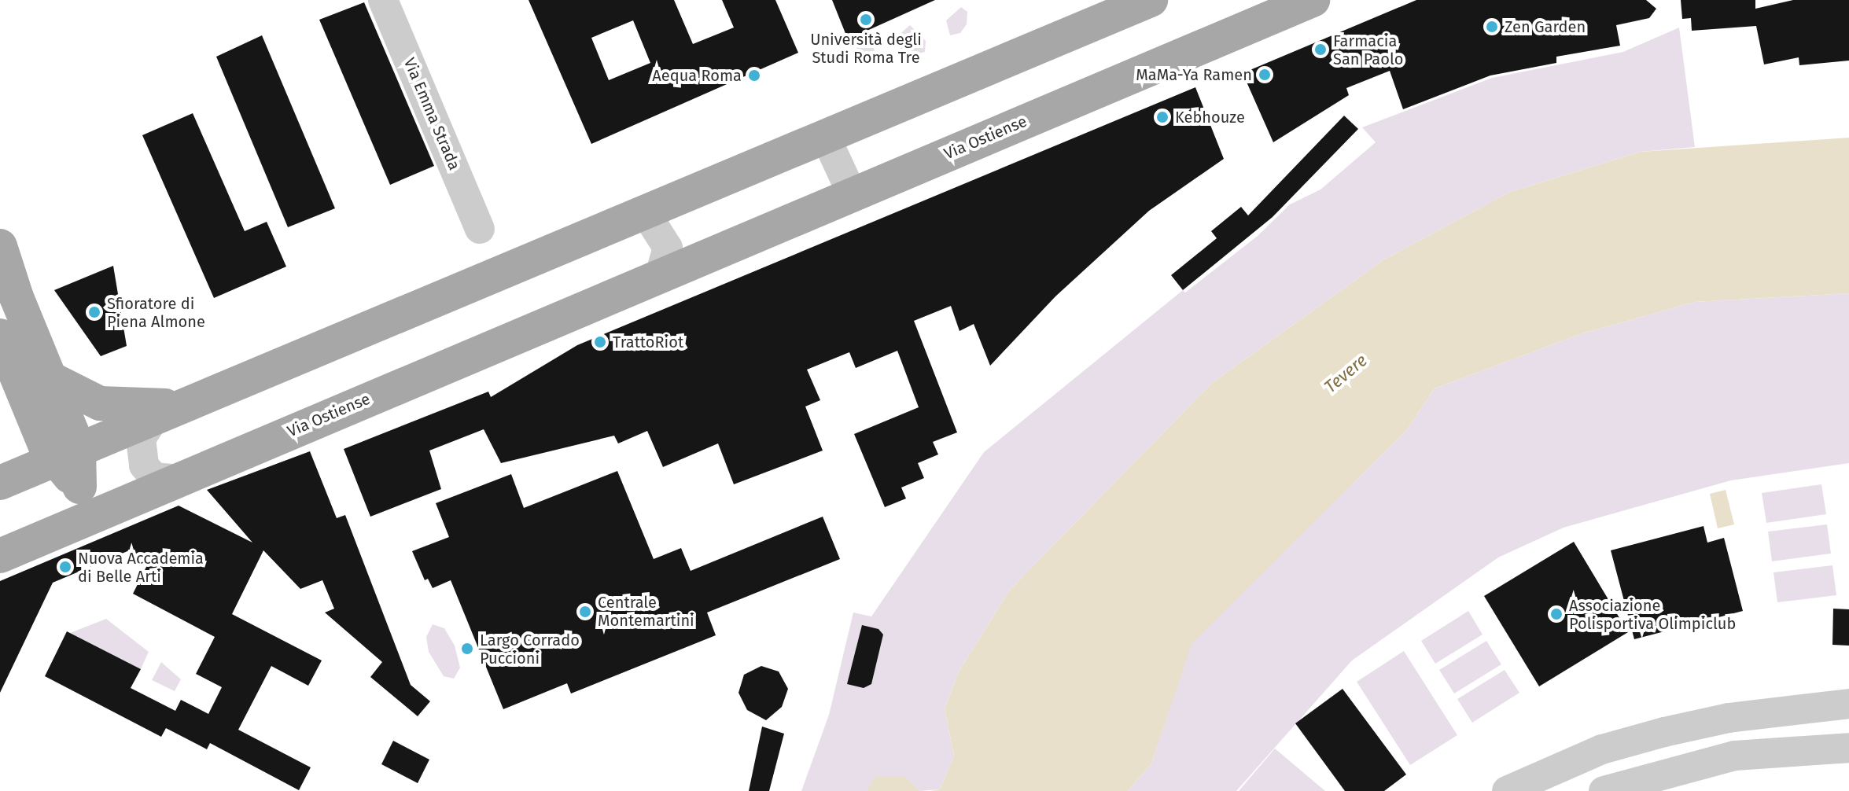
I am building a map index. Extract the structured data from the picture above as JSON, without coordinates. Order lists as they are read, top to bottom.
{
  "streets": {
    "main road": ["Via Ostiense"],
    "street": ["Via Emma Strada"]
  },
  "water": ["Tevere"],
  "places": [
    "Università degli Studi Roma Tre",
    "Zen Garden",
    "Farmacia San Paolo",
    "MaMa-Ya Ramen",
    "Aequa Roma",
    "Kebhouze",
    "Sfioratore di Piena Almone",
    "TrattoRiot",
    "Nuova Accademia di Belle Arti",
    "Centrale Montemartini",
    "Associazione Polisportiva Olimpiclub",
    "Largo Corrado Puccioni"
  ]
}
